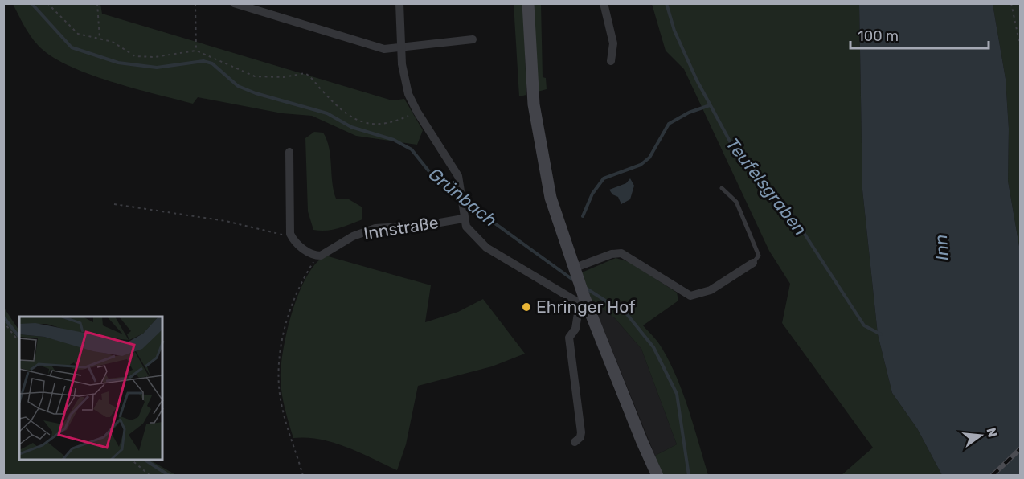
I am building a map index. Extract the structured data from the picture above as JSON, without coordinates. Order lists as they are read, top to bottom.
{
  "streets": {
    "street": ["Innstraße"]
  },
  "water": ["Teufelsgraben", "Grünbach", "Inn"],
  "places": ["Ehringer Hof"],
  "scale_bar": "100 m",
  "north": "right"
}
